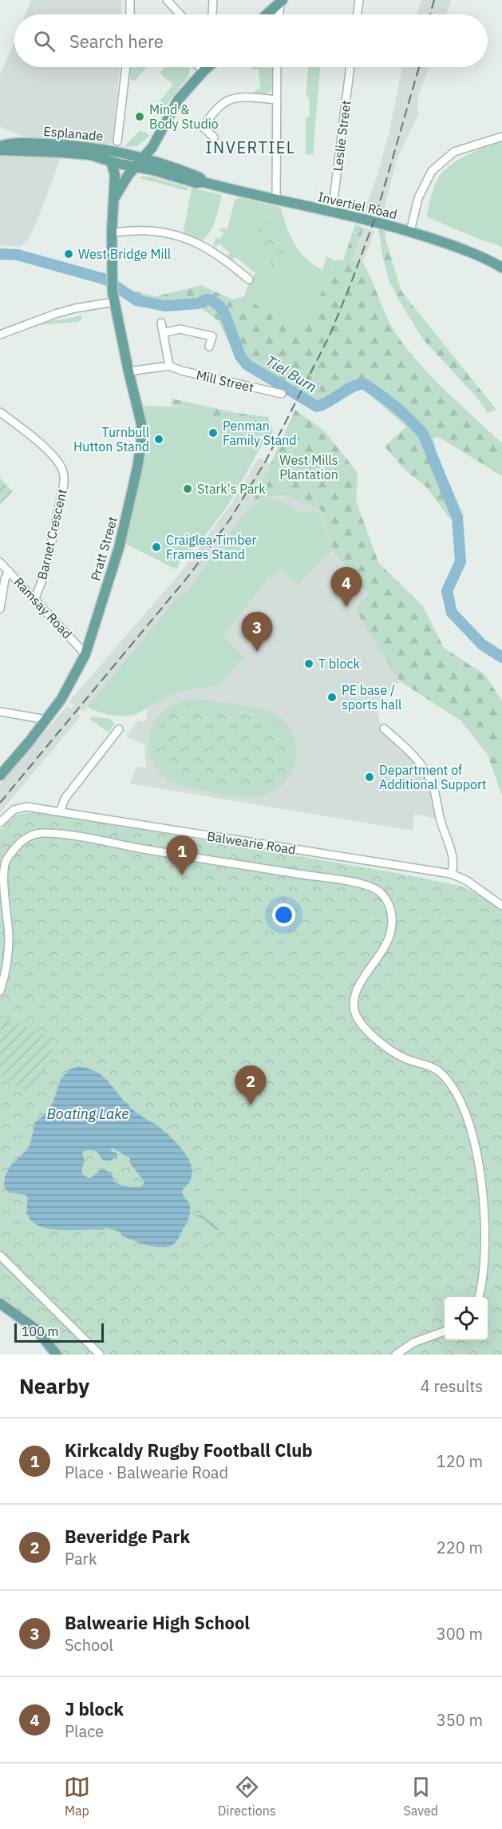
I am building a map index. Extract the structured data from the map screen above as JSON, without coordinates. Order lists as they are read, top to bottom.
{
  "streets": {
    "main road": ["Esplanade", "Invertiel Road", "Pratt Street"],
    "street": [
      "Leslie Street",
      "Mill Street",
      "Barnet Crescent",
      "Ramsay Road",
      "Balwearie Road"
    ]
  },
  "crossings": [
    ["Esplanade", "Invertiel Road"],
    ["Esplanade", "Pratt Street"],
    ["Leslie Street", "Invertiel Road"],
    ["Mill Street", "Pratt Street"],
    ["Barnet Crescent", "Ramsay Road"],
    ["Pratt Street", "Ramsay Road"]
  ],
  "districts": ["INVERTIEL"],
  "water": ["Tiel Burn", "Boating Lake"],
  "parks": ["West Mills Plantation"],
  "places": [
    "Mind & Body Studio",
    "West Bridge Mill",
    "Penman Family Stand",
    "Turnbull Hutton Stand",
    "Stark's Park",
    "Craiglea Timber Frames Stand",
    "T block",
    "PE base / sports hall",
    "Department of Additional Support"
  ],
  "scale_bar": "100 m",
  "page": {
    "search": "Search here",
    "pins": [
      "4",
      "3",
      "1",
      "2"
    ],
    "scale": "100 m",
    "heading": ["Nearby", "4 results"],
    "list": [
      {
        "mark": "1",
        "name": "Kirkcaldy Rugby Football Club",
        "note": "Place · Balwearie Road",
        "value": "120 m"
      },
      {
        "mark": "2",
        "name": "Beveridge Park",
        "note": "Park",
        "value": "220 m"
      },
      {
        "mark": "3",
        "name": "Balwearie High School",
        "note": "School",
        "value": "300 m"
      },
      {
        "mark": "4",
        "name": "J block",
        "note": "Place",
        "value": "350 m"
      }
    ],
    "nav": ["Map", "Directions", "Saved"]
  }
}
